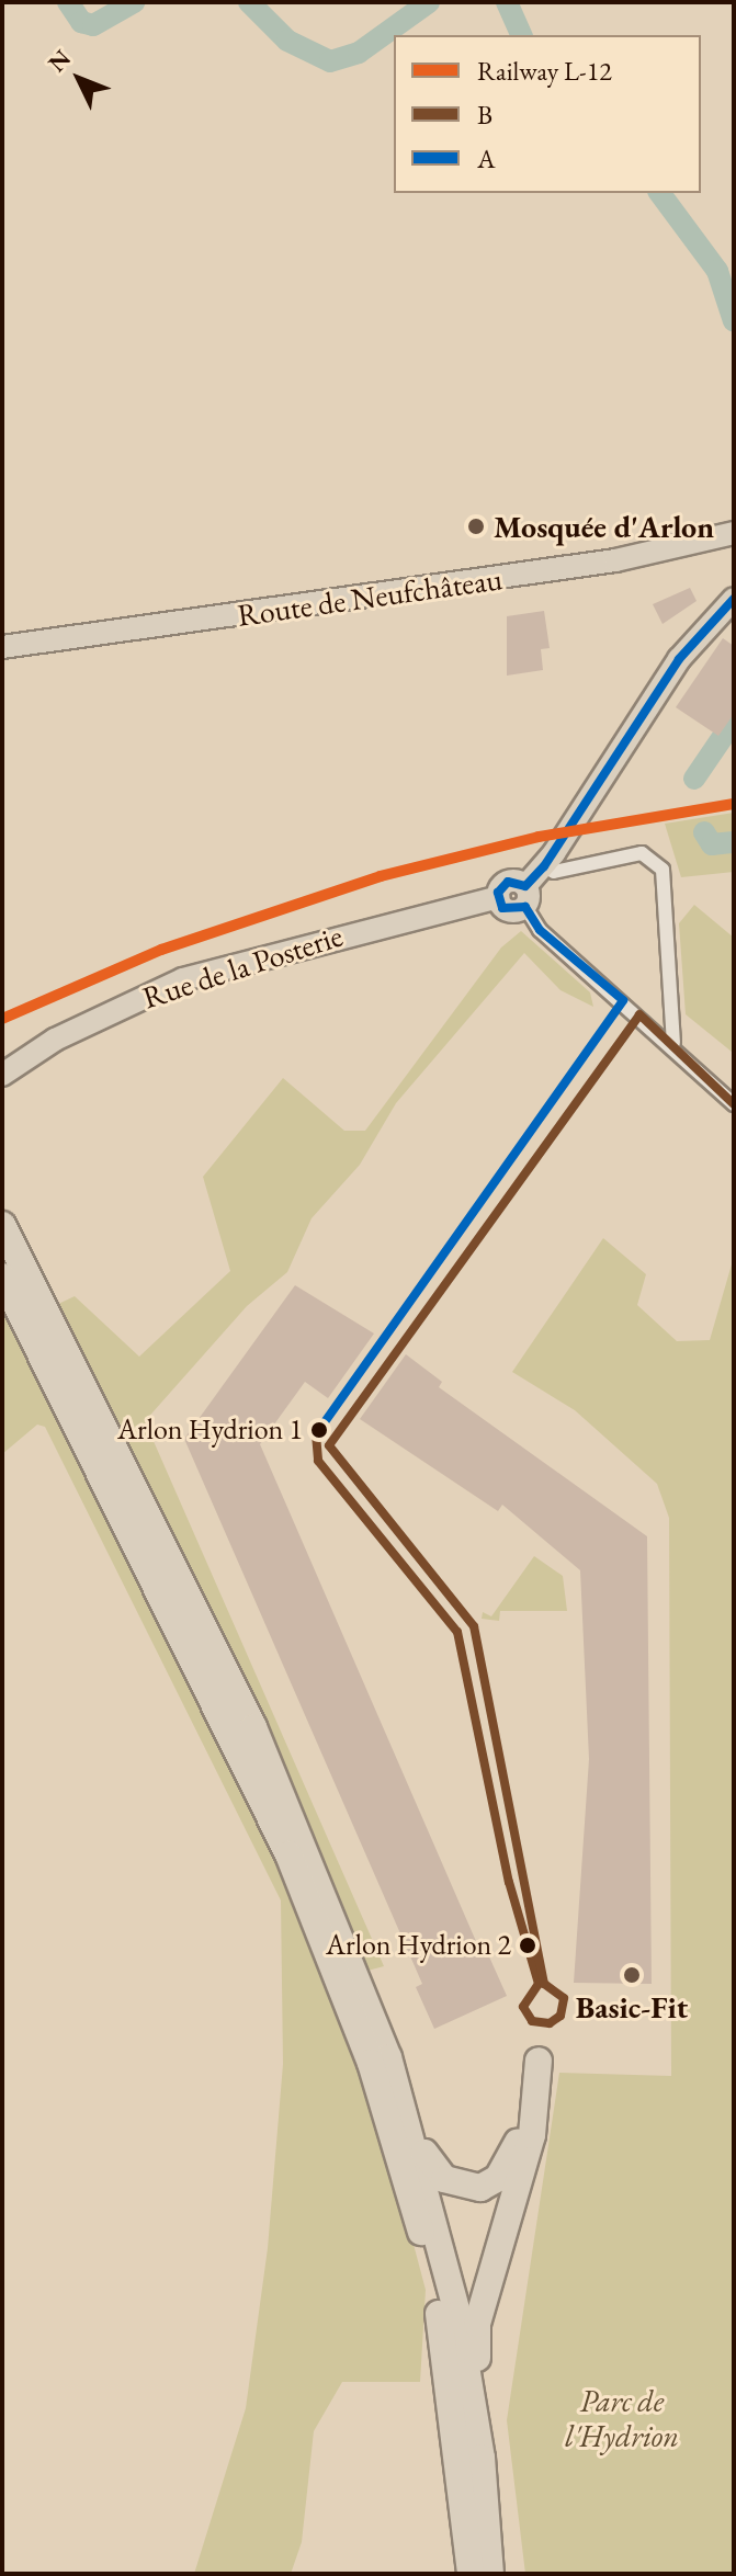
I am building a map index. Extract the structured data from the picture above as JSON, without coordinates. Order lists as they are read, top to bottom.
{
  "streets": {
    "main road": ["Route de Neufchâteau", "Rue de la Posterie"]
  },
  "parks": ["Parc de l'Hydrion"],
  "places": [
    "Mosquée d'Arlon",
    "Arlon Hydrion 1",
    "Arlon Hydrion 2",
    "Basic-Fit"
  ],
  "lines": ["transit line A", "rail line L-12", "transit line B"],
  "legend": ["Railway L-12", "B", "A"],
  "north": "top left"
}
